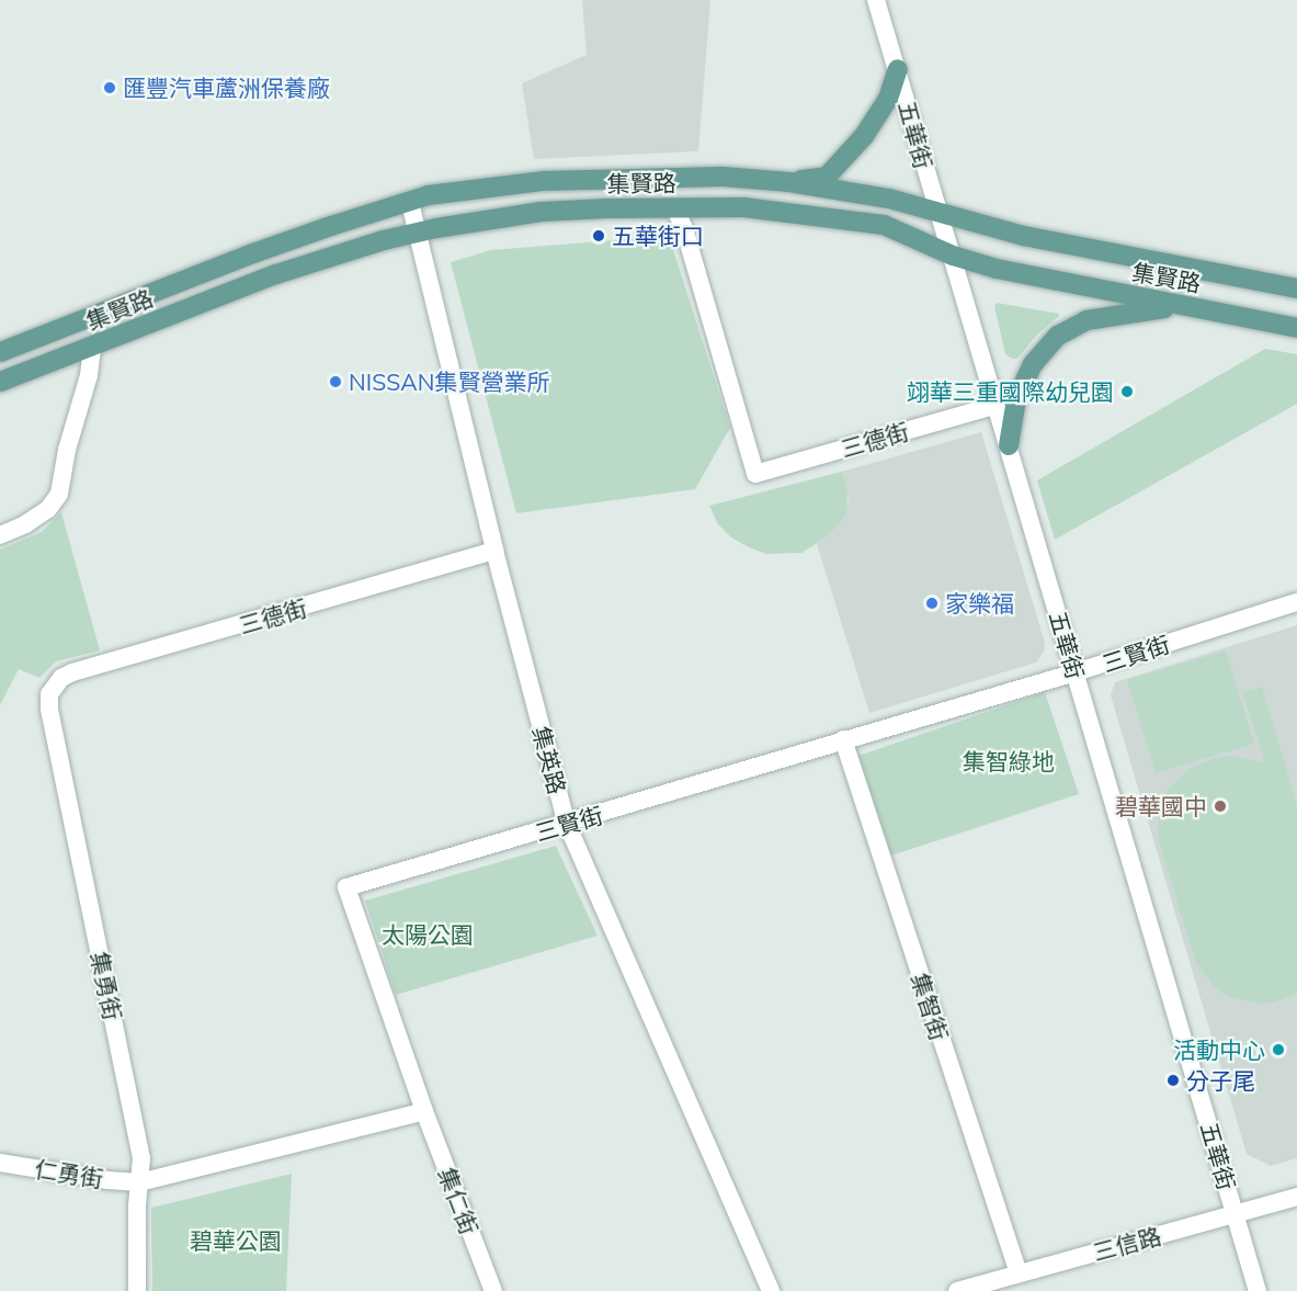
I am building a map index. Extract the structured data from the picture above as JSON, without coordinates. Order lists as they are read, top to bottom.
{
  "streets": {
    "main road": ["集賢路"],
    "street": [
      "五華街",
      "三德街",
      "三賢街",
      "集英路",
      "集勇街",
      "集智街",
      "仁勇街",
      "集仁街",
      "三信路"
    ]
  },
  "crossings": [
    ["五華街", "集賢路"],
    ["五華街", "三德街"],
    ["五華街", "三賢街"],
    ["五華街", "三信路"],
    ["集賢路", "三德街"],
    ["集賢路", "集英路"],
    ["三德街", "集英路"],
    ["三德街", "集勇街"],
    ["三賢街", "集英路"],
    ["三賢街", "集智街"],
    ["三賢街", "集仁街"],
    ["集勇街", "仁勇街"],
    ["集智街", "三信路"]
  ],
  "parks": ["集智綠地", "太陽公園", "碧華公園"],
  "places": [
    "匯豐汽車蘆洲保養廠",
    "五華街口",
    "NISSAN集賢營業所",
    "翊華三重國際幼兒園",
    "家樂福",
    "碧華國中",
    "活動中心",
    "分子尾"
  ]
}
